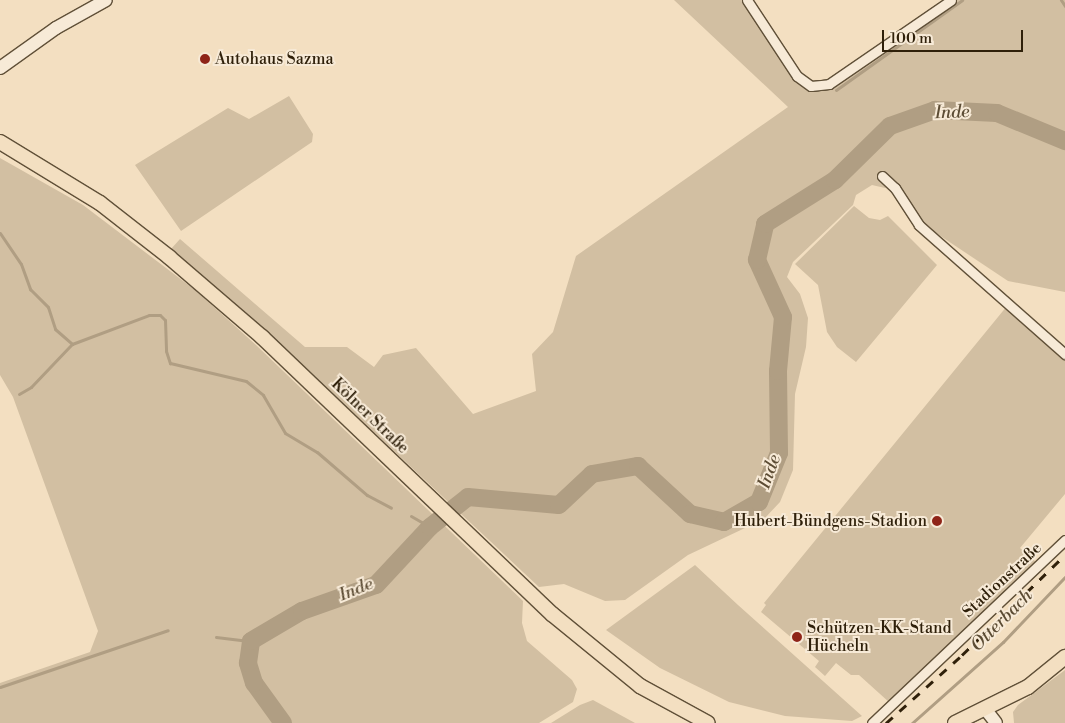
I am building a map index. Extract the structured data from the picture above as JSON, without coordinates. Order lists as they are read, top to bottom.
{
  "streets": {
    "main road": ["Kölner Straße"],
    "street": ["Stadionstraße"]
  },
  "water": ["Inde", "Otterbach"],
  "places": ["Autohaus Sazma", "Hubert-Bündgens-Stadion", "Schützen-KK-Stand Hücheln"],
  "scale_bar": "100 m"
}
